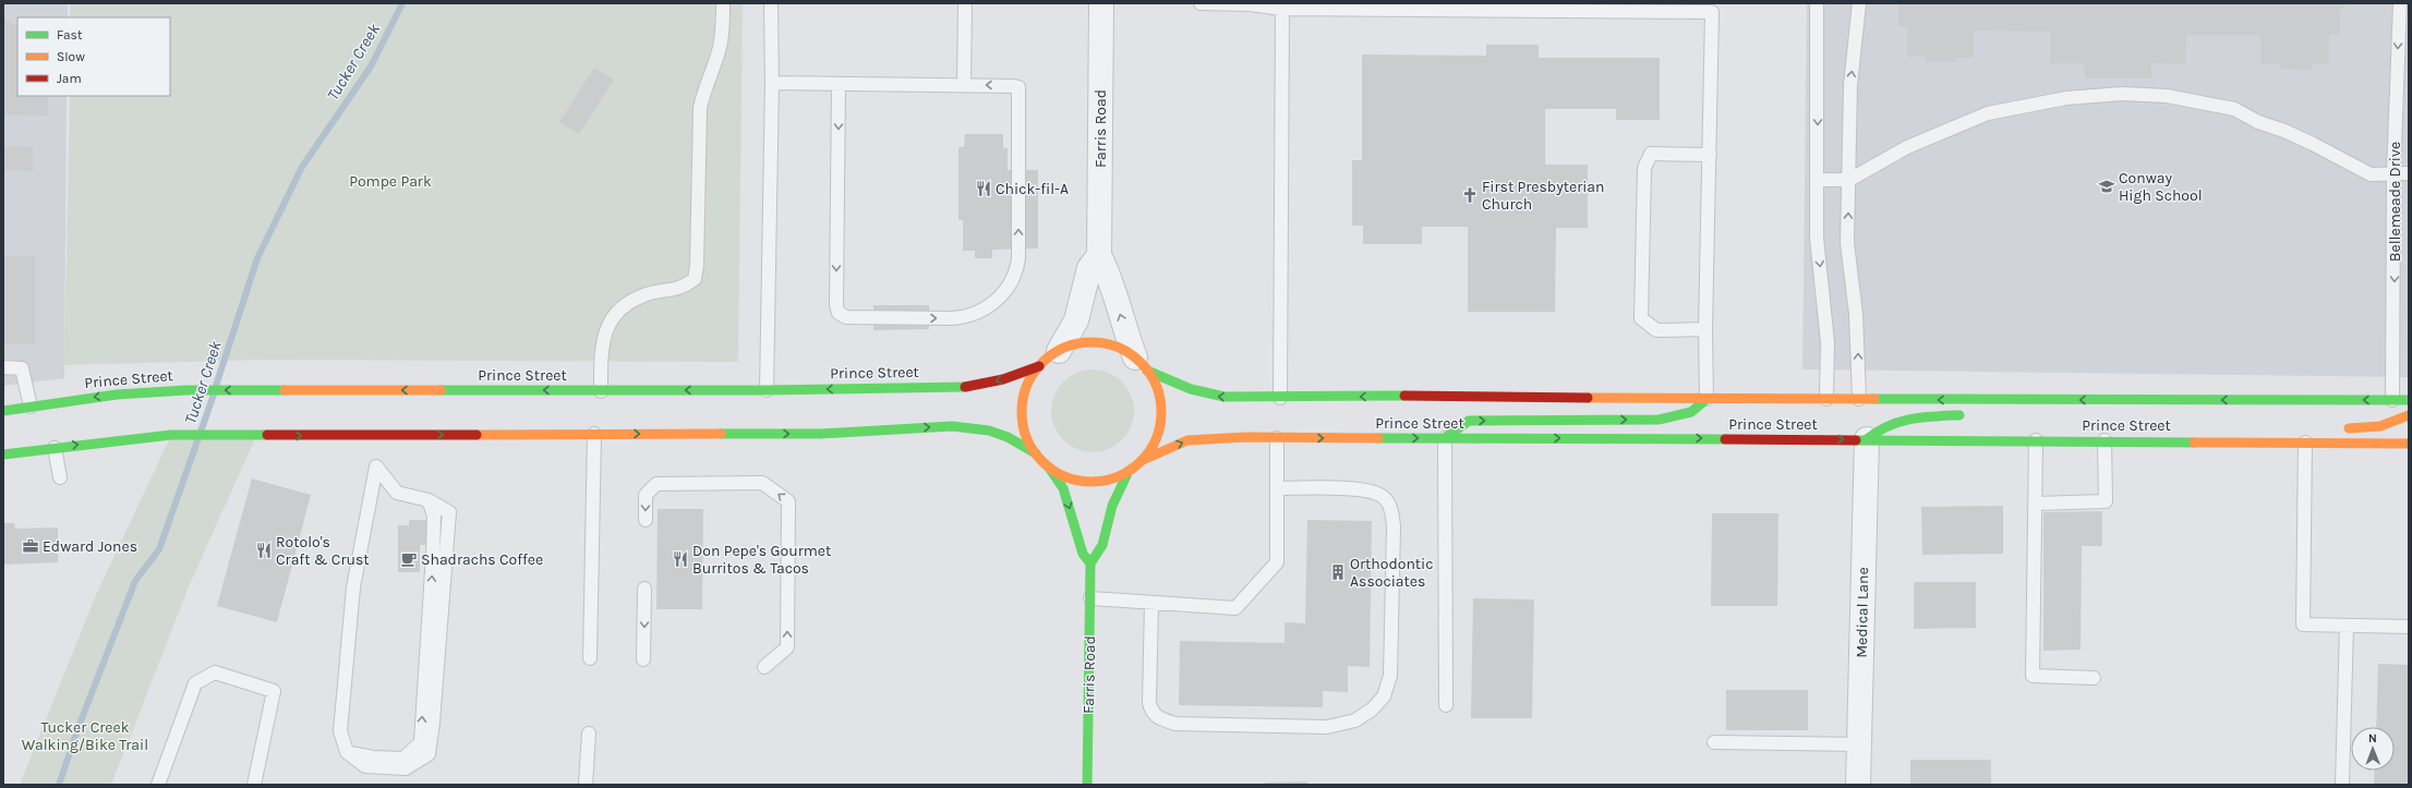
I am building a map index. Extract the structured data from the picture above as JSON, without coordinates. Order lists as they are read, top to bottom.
{
  "streets": {
    "main road": ["Farris Road", "Prince Street"],
    "street": ["Medical Lane"],
    "lane": ["Bellemeade Drive"]
  },
  "crossings": [
    ["Farris Road", "Prince Street"],
    ["Bellemeade Drive", "Prince Street"],
    ["Prince Street", "Medical Lane"]
  ],
  "one_way": ["Bellemeade Drive"],
  "water": ["Tucker Creek"],
  "parks": ["Pompe Park", "Tucker Creek Walking/Bike Trail"],
  "places": {
    "school or university": ["Conway High School"],
    "restaurant": ["Chick-fil-A", "Rotolo's Craft & Crust", "Don Pepe's Gourmet Burritos & Tacos"],
    "church": ["First Presbyterian Church"],
    "office": ["Edward Jones"],
    "cafe": ["Shadrachs Coffee"],
    "building": ["Orthodontic Associates"]
  },
  "legend": ["Fast", "Slow", "Jam"],
  "north": "top"
}
